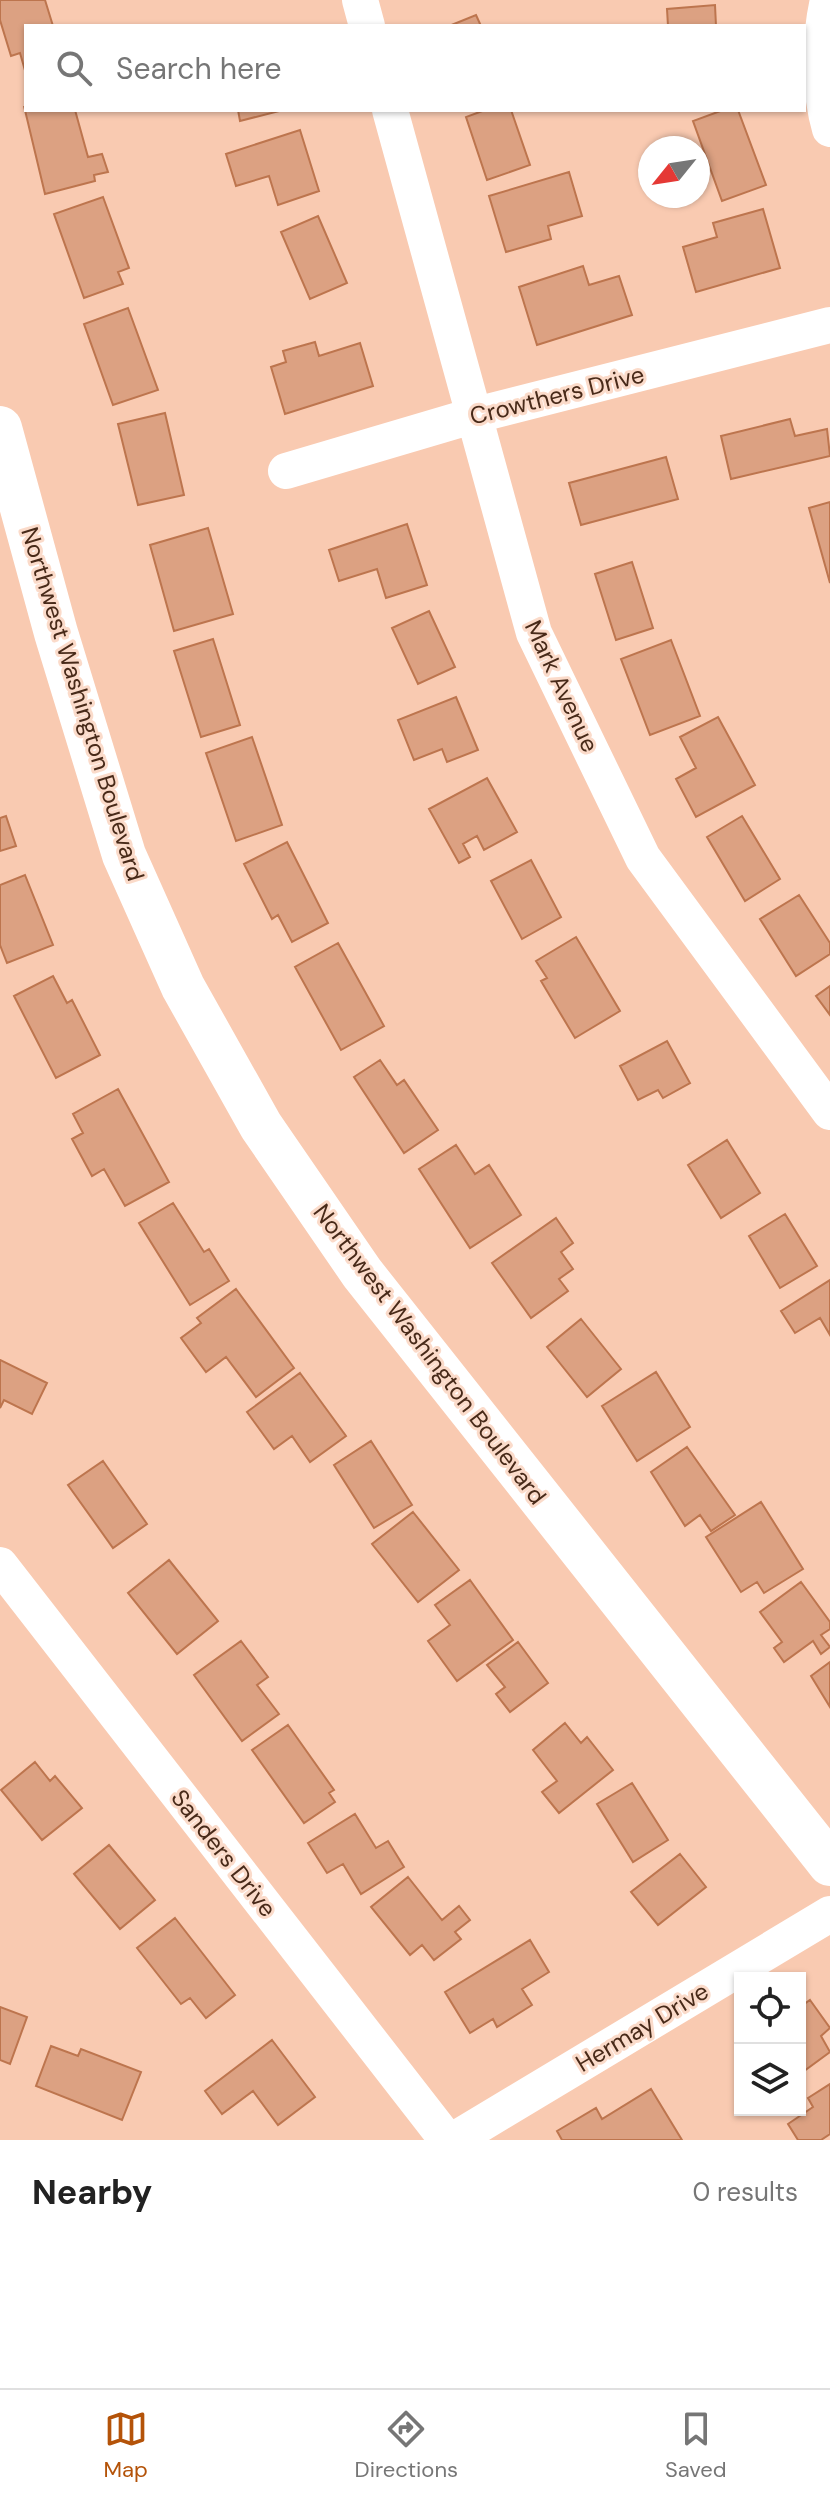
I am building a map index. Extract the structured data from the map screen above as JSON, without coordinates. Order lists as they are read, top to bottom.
{
  "streets": {
    "main road": ["Northwest Washington Boulevard"],
    "street": [
      "Crowthers Drive",
      "Mark Avenue",
      "Sanders Drive",
      "Hermay Drive"
    ]
  },
  "crossings": [
    ["Crowthers Drive", "Mark Avenue"]
  ],
  "north": "bottom left",
  "page": {
    "search": "Search here",
    "heading": ["Nearby", "0 results"],
    "nav": ["Map", "Directions", "Saved"]
  }
}
